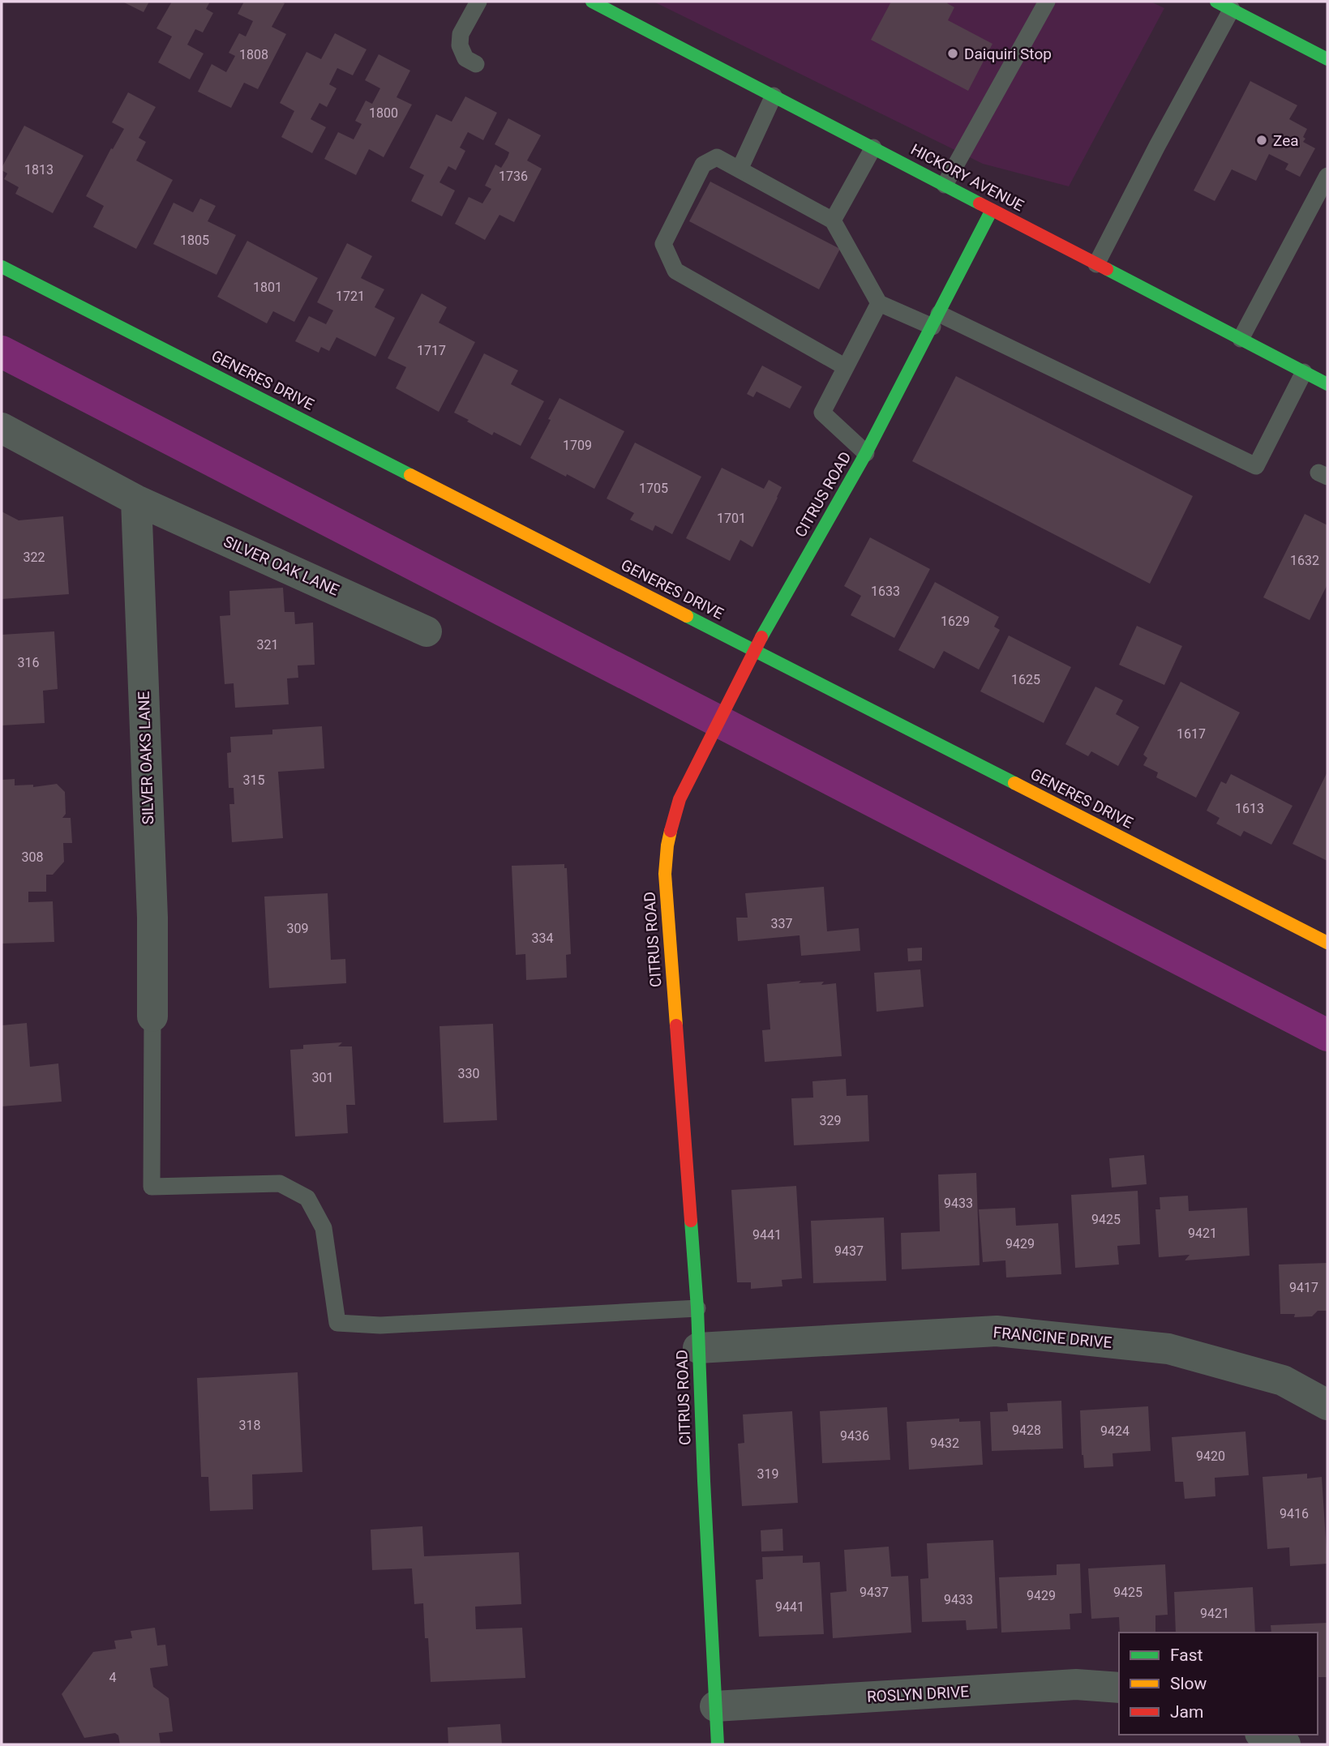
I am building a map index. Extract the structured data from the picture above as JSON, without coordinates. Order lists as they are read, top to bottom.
{
  "streets": {
    "street": [
      "HICKORY AVENUE",
      "GENERES DRIVE",
      "CITRUS ROAD",
      "SILVER OAK LANE",
      "SILVER OAKS LANE",
      "FRANCINE DRIVE",
      "ROSLYN DRIVE"
    ]
  },
  "crossings": [
    ["HICKORY AVENUE", "CITRUS ROAD"],
    ["GENERES DRIVE", "CITRUS ROAD"],
    ["CITRUS ROAD", "FRANCINE DRIVE"],
    ["CITRUS ROAD", "ROSLYN DRIVE"],
    ["SILVER OAK LANE", "SILVER OAKS LANE"]
  ],
  "places": ["Daiquiri Stop", "Zea"],
  "house_numbers": [
    "1808",
    "1800",
    "1813",
    "1736",
    "1805",
    "1801",
    "1721",
    "1717",
    "1709",
    "1705",
    "1701",
    "322",
    "1632",
    "1633",
    "1629",
    "321",
    "316",
    "1625",
    "1617",
    "315",
    "1613",
    "308",
    "337",
    "309",
    "334",
    "330",
    "301",
    "329",
    "9433",
    "9425",
    "9421",
    "9441",
    "9429",
    "9437",
    "9417",
    "318",
    "9428",
    "9424",
    "9436",
    "9432",
    "9420",
    "319",
    "9416",
    "9437",
    "9425",
    "9429",
    "9433",
    "9441",
    "9421",
    "4"
  ],
  "legend": ["Fast", "Slow", "Jam"]
}
